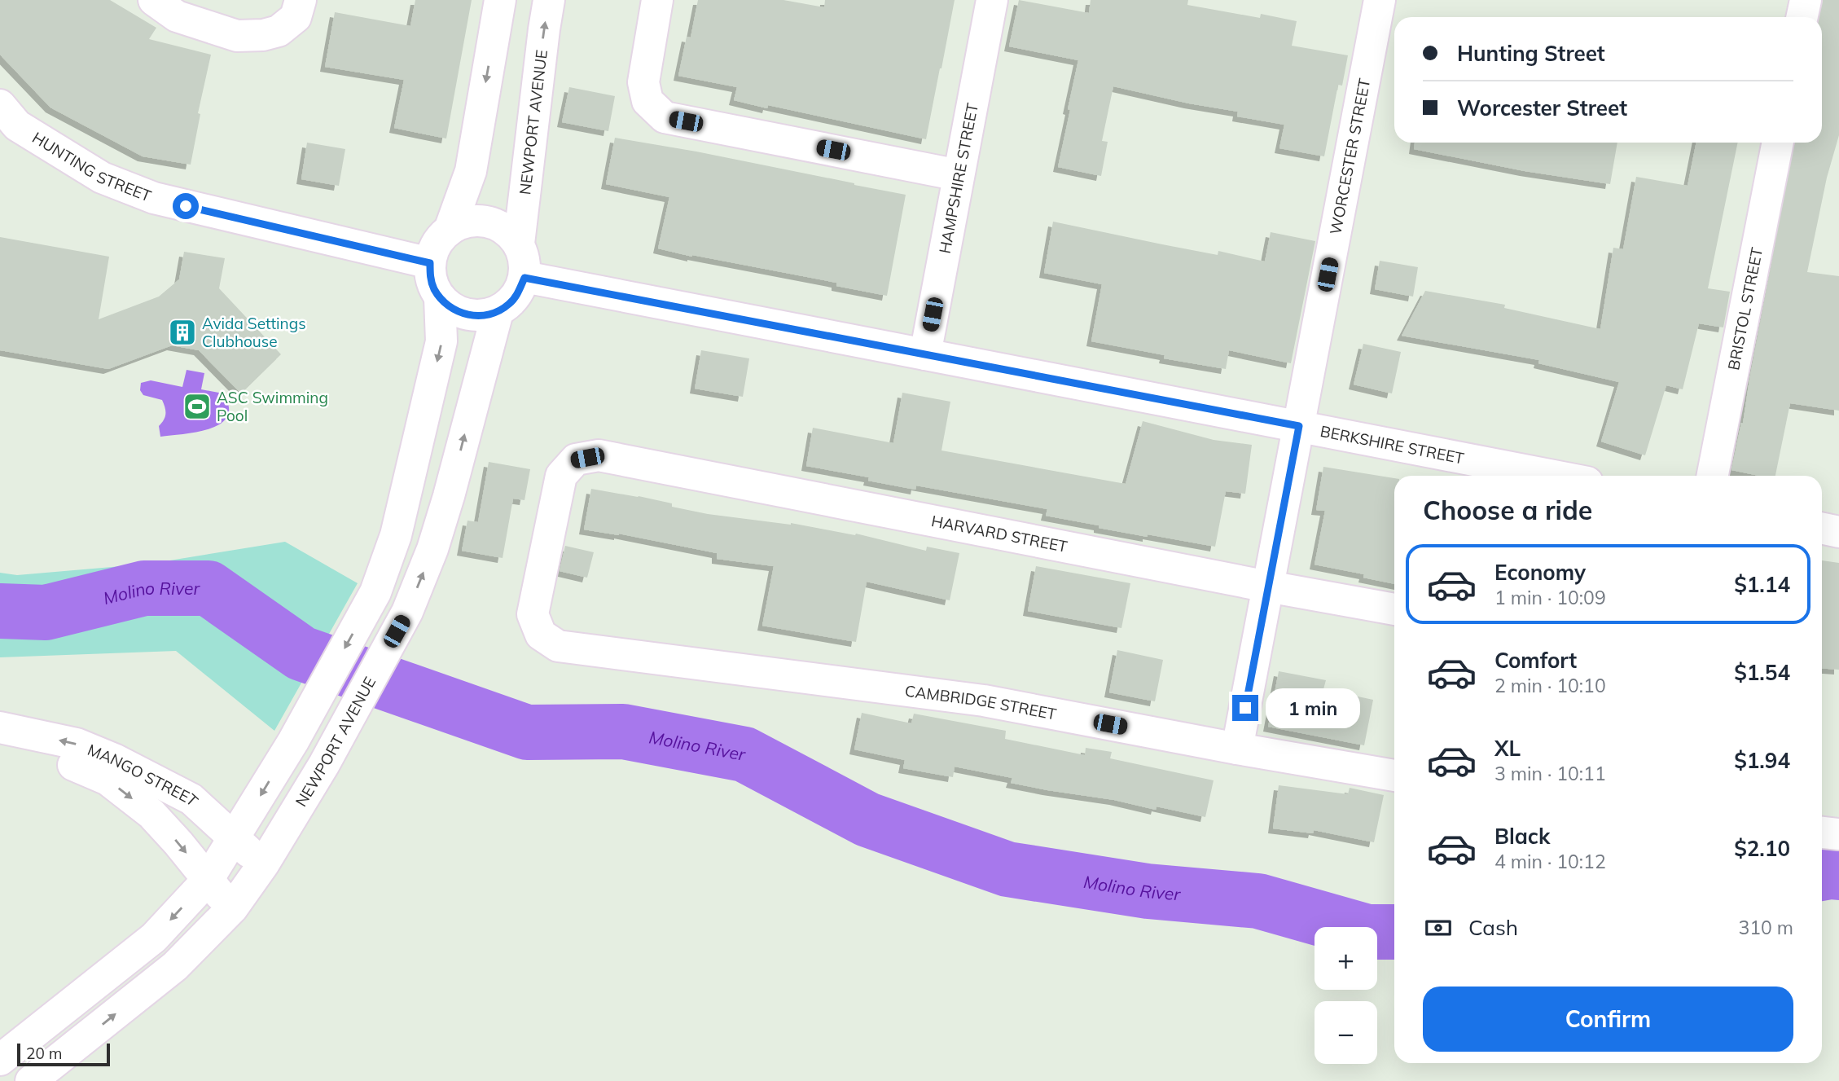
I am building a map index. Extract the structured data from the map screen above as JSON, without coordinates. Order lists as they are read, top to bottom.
{
  "streets": {
    "street": [
      "NEWPORT AVENUE",
      "WORCESTER STREET",
      "HUNTING STREET",
      "HAMPSHIRE STREET",
      "BRISTOL STREET",
      "BERKSHIRE STREET",
      "HARVARD STREET",
      "CAMBRIDGE STREET",
      "MANGO STREET"
    ]
  },
  "crossings": [
    ["NEWPORT AVENUE", "HUNTING STREET"],
    ["NEWPORT AVENUE", "BERKSHIRE STREET"],
    ["NEWPORT AVENUE", "MANGO STREET"],
    ["WORCESTER STREET", "BERKSHIRE STREET"],
    ["WORCESTER STREET", "HARVARD STREET"],
    ["WORCESTER STREET", "CAMBRIDGE STREET"],
    ["HUNTING STREET", "BERKSHIRE STREET"],
    ["HAMPSHIRE STREET", "BERKSHIRE STREET"],
    ["HARVARD STREET", "CAMBRIDGE STREET"]
  ],
  "water": ["Molino River"],
  "places": {
    "building": ["Avida Settings Clubhouse"],
    "sports": ["ASC Swimming Pool"]
  },
  "scale_bar": "20 m",
  "page": {
    "banner": ["Hunting Street", "Worcester Street"],
    "heading": "Choose a ride",
    "list": [
      {
        "name": "Economy",
        "note": "1 min · 10:09",
        "value": "$1.14"
      },
      {
        "name": "Comfort",
        "note": "2 min · 10:10",
        "value": "$1.54"
      },
      {
        "name": "XL",
        "note": "3 min · 10:11",
        "value": "$1.94"
      },
      {
        "name": "Black",
        "note": "4 min · 10:12",
        "value": "$2.10"
      }
    ],
    "bubble": "1 min",
    "pay": ["Cash", "310 m"],
    "map_buttons": ["+", "−"],
    "buttons": "Confirm",
    "scale": "20 m"
  }
}
